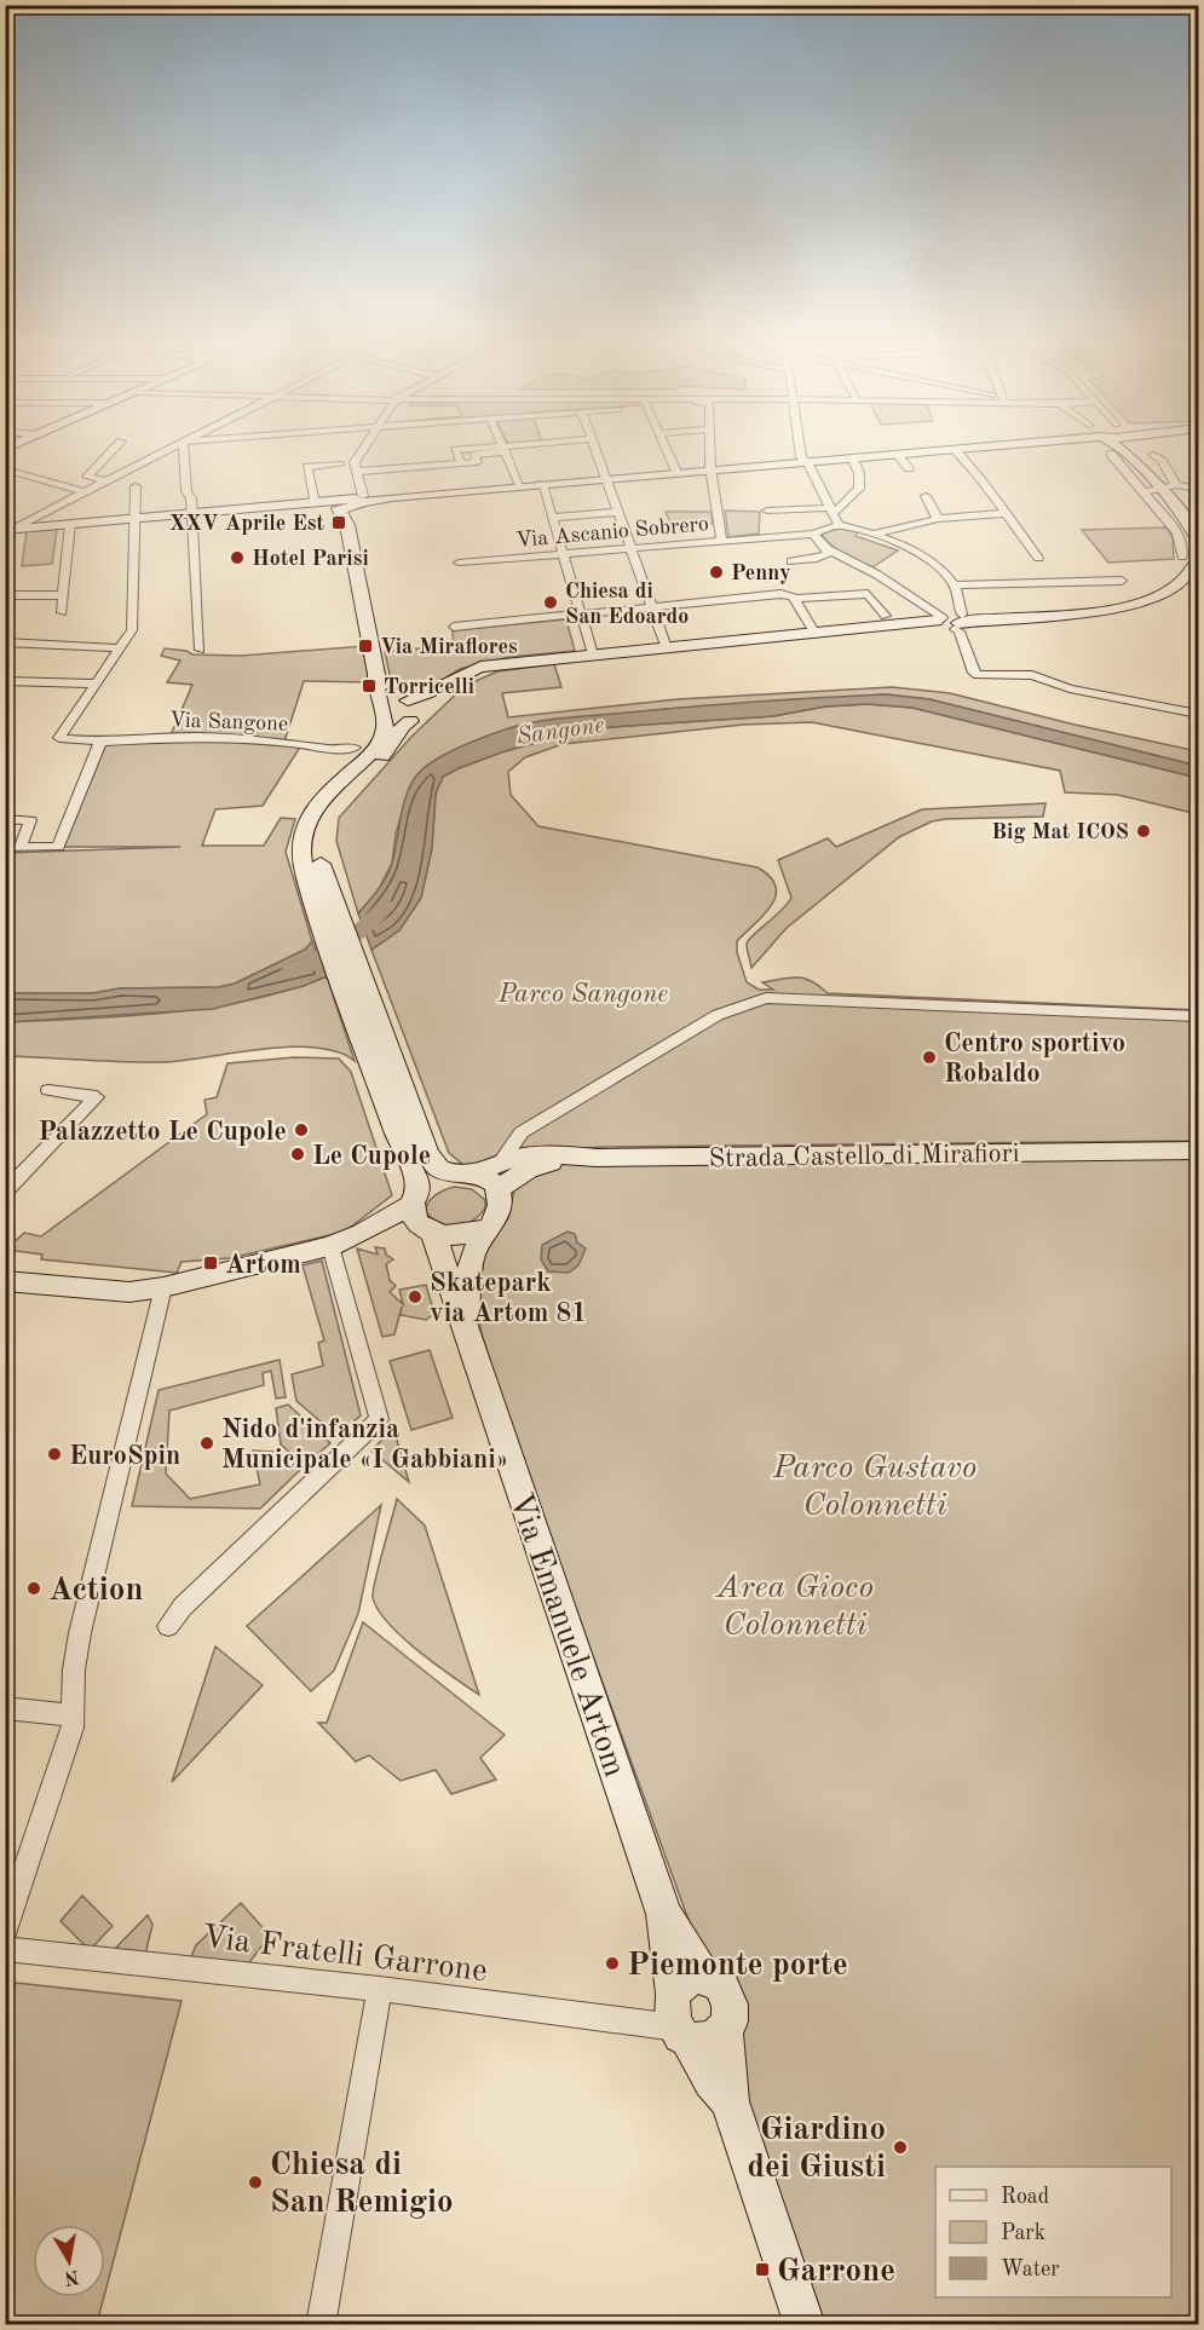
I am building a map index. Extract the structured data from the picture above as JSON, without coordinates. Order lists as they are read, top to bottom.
{
  "streets": {
    "street": [
      "Via Ascanio Sobrero",
      "Via Sangone",
      "Strada Castello di Mirafiori",
      "Via Emanuele Artom",
      "Via Fratelli Garrone"
    ]
  },
  "crossings": [
    ["Via Emanuele Artom", "Via Fratelli Garrone"]
  ],
  "water": ["Sangone"],
  "parks": ["Parco Sangone", "Parco Gustavo Colonnetti", "Area Gioco Colonnetti"],
  "places": {
    "transit": [
      "XXV Aprile Est",
      "Via Miraflores",
      "Torricelli",
      "Artom",
      "Garrone"
    ],
    "other": [
      "Hotel Parisi",
      "Penny",
      "Chiesa di San Edoardo",
      "Big Mat ICOS",
      "Centro sportivo Robaldo",
      "Palazzetto Le Cupole",
      "Le Cupole",
      "Skatepark via Artom 81",
      "Nido d'infanzia Municipale «I Gabbiani»",
      "EuroSpin",
      "Action",
      "Piemonte porte",
      "Giardino dei Giusti",
      "Chiesa di San Remigio"
    ]
  },
  "legend": ["Road", "Park", "Water"],
  "north": "bottom"
}
